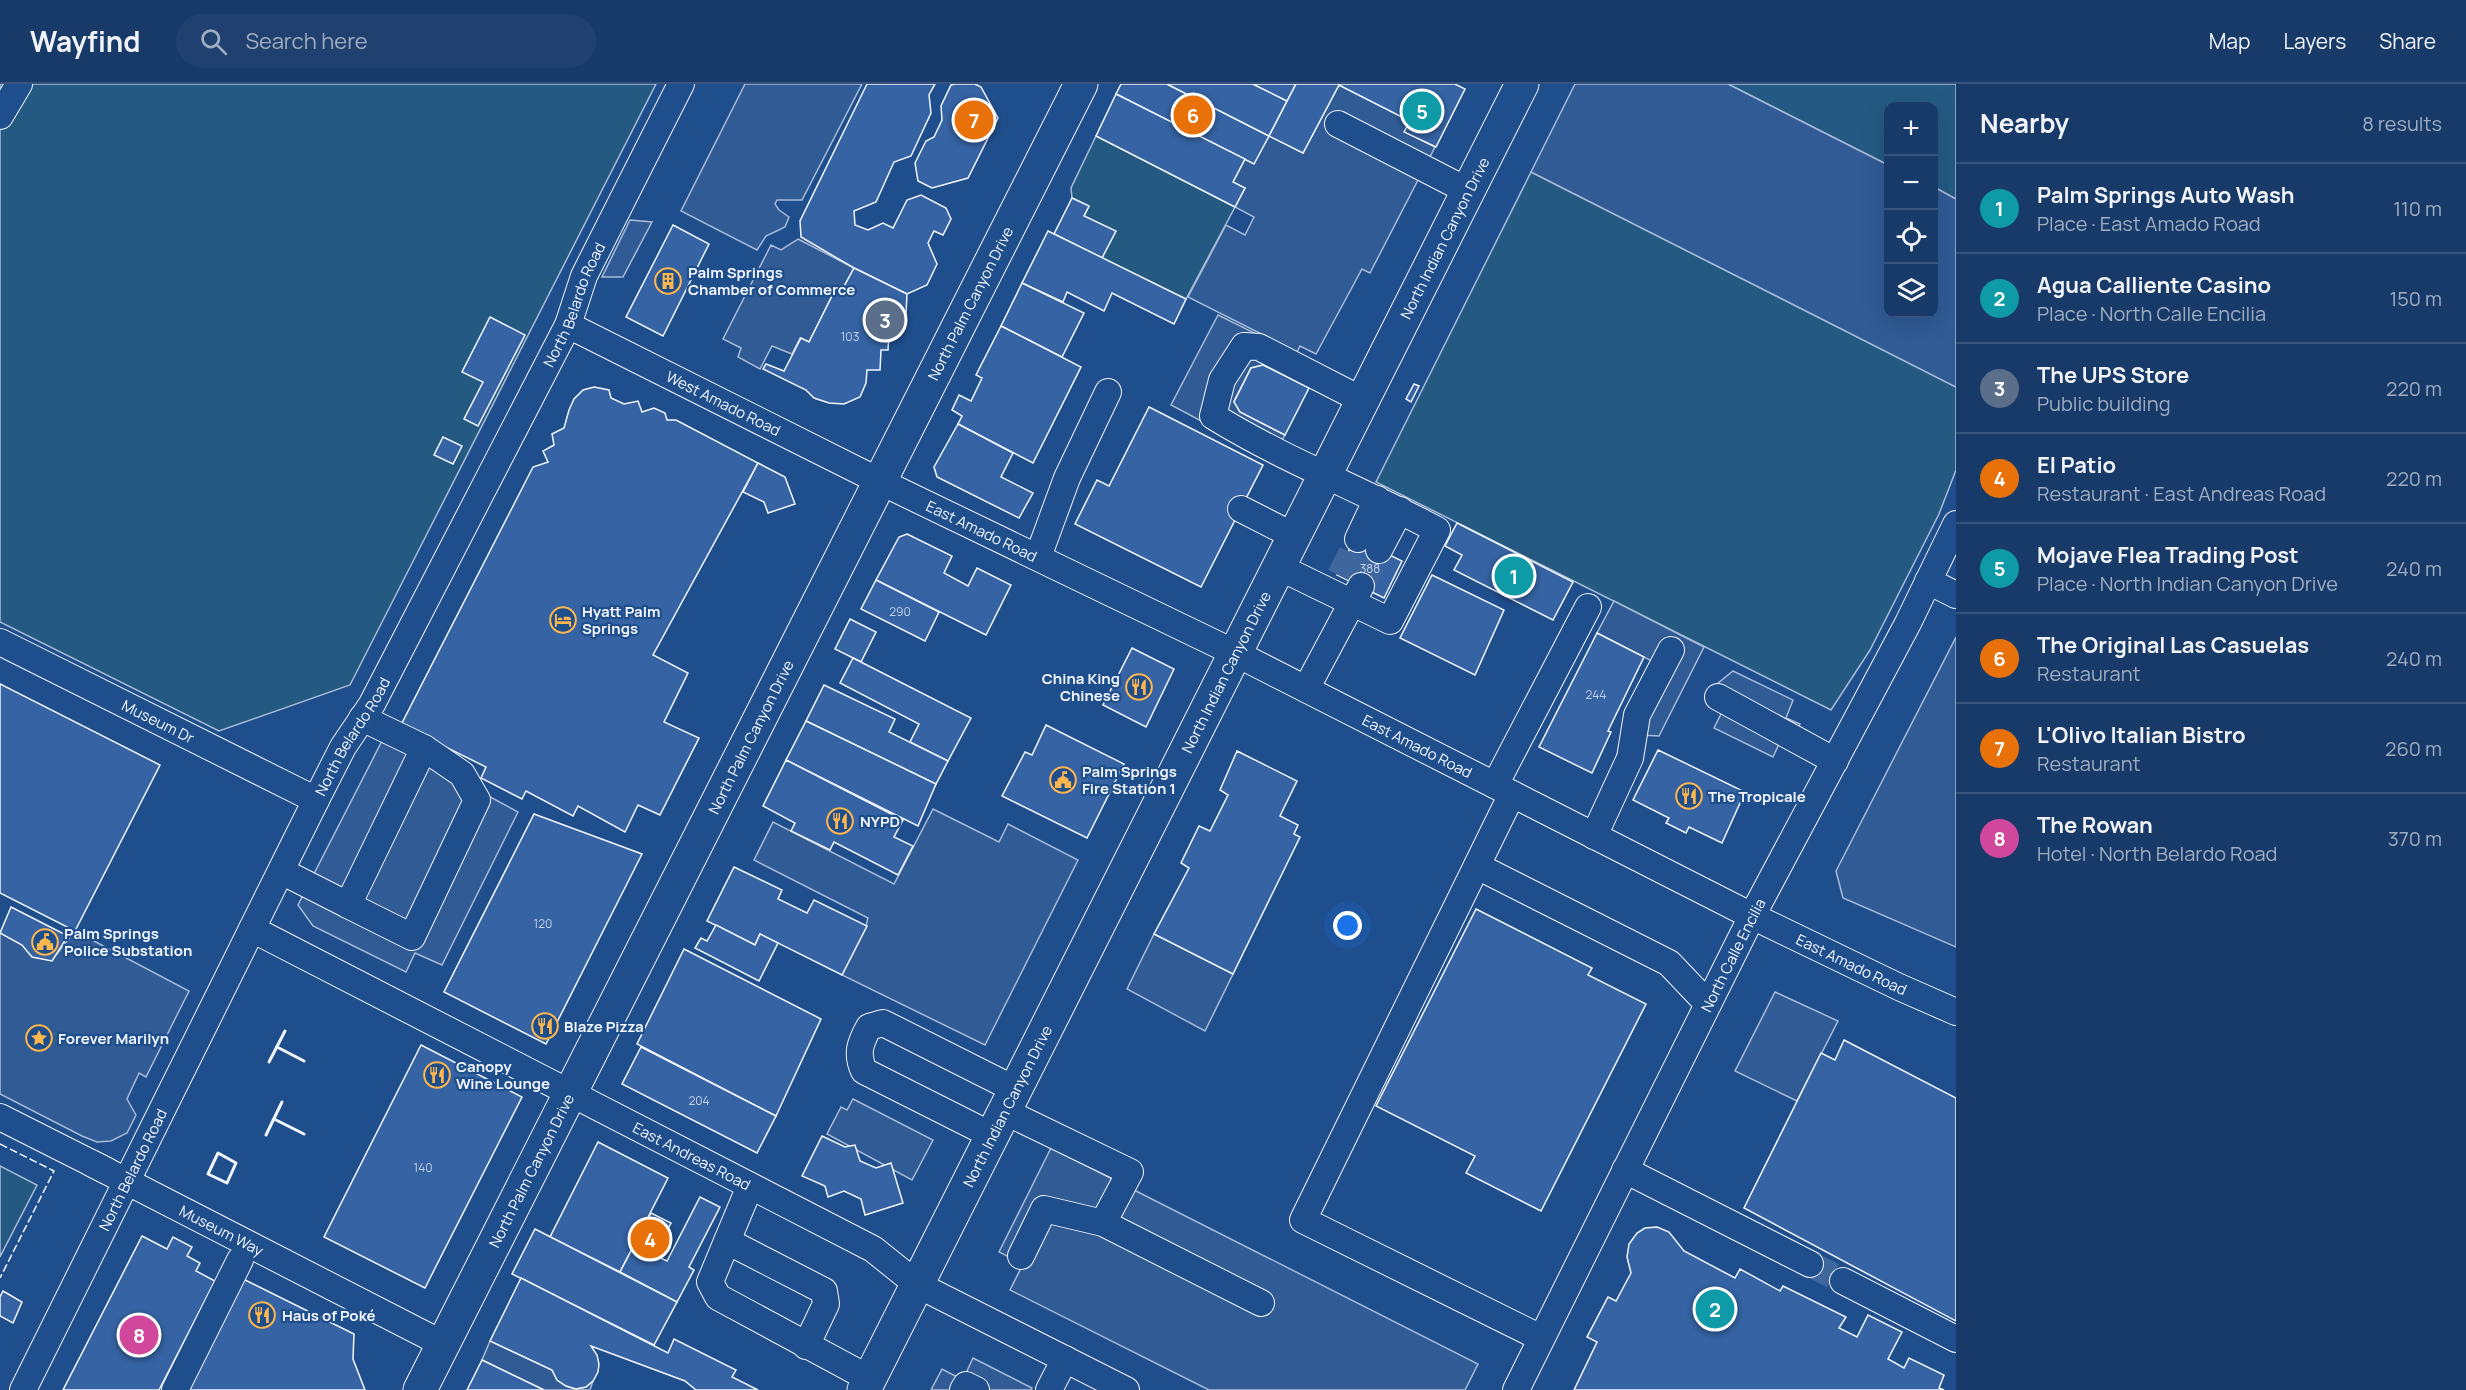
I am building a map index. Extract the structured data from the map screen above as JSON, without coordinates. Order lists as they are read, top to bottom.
{
  "streets": {
    "main road": ["North Indian Canyon Drive", "North Palm Canyon Drive"],
    "street": [
      "North Belardo Road",
      "West Amado Road",
      "East Amado Road",
      "Museum Dr",
      "North Calle Encilia",
      "East Andreas Road",
      "Museum Way"
    ]
  },
  "crossings": [
    ["North Indian Canyon Drive", "East Amado Road"],
    ["North Indian Canyon Drive", "East Andreas Road"],
    ["North Palm Canyon Drive", "West Amado Road"],
    ["North Palm Canyon Drive", "East Amado Road"],
    ["North Palm Canyon Drive", "East Andreas Road"],
    ["North Palm Canyon Drive", "Museum Way"],
    ["North Belardo Road", "West Amado Road"],
    ["North Belardo Road", "Museum Dr"],
    ["North Belardo Road", "East Andreas Road"],
    ["North Belardo Road", "Museum Way"],
    ["West Amado Road", "East Amado Road"],
    ["East Amado Road", "North Calle Encilia"]
  ],
  "places": {
    "building": ["Palm Springs Chamber of Commerce"],
    "hotel": ["Hyatt Palm Springs"],
    "restaurant": [
      "China King Chinese",
      "The Tropicale",
      "NYPD",
      "Blaze Pizza",
      "Canopy Wine Lounge",
      "Haus of Poké"
    ],
    "public building": ["Palm Springs Fire Station 1", "Palm Springs Police Substation"],
    "place": ["Forever Marilyn"]
  },
  "house_numbers": [
    "103",
    "388",
    "290",
    "244",
    "120",
    "204",
    "140"
  ],
  "page": {
    "header": "Wayfind",
    "search": "Search here",
    "nav": ["Map", "Layers", "Share"],
    "heading": ["Nearby", "8 results"],
    "pins": [
      "5",
      "6",
      "7",
      "3",
      "1",
      "4",
      "2",
      "8"
    ],
    "map_buttons": ["+", "−"],
    "list": [
      {
        "mark": "1",
        "name": "Palm Springs Auto Wash",
        "note": "Place · East Amado Road",
        "value": "110 m"
      },
      {
        "mark": "2",
        "name": "Agua Calliente Casino",
        "note": "Place · North Calle Encilia",
        "value": "150 m"
      },
      {
        "mark": "3",
        "name": "The UPS Store",
        "note": "Public building",
        "value": "220 m"
      },
      {
        "mark": "4",
        "name": "El Patio",
        "note": "Restaurant · East Andreas Road",
        "value": "220 m"
      },
      {
        "mark": "5",
        "name": "Mojave Flea Trading Post",
        "note": "Place · North Indian Canyon Drive",
        "value": "240 m"
      },
      {
        "mark": "6",
        "name": "The Original Las Casuelas",
        "note": "Restaurant",
        "value": "240 m"
      },
      {
        "mark": "7",
        "name": "L'Olivo Italian Bistro",
        "note": "Restaurant",
        "value": "260 m"
      },
      {
        "mark": "8",
        "name": "The Rowan",
        "note": "Hotel · North Belardo Road",
        "value": "370 m"
      }
    ]
  }
}
